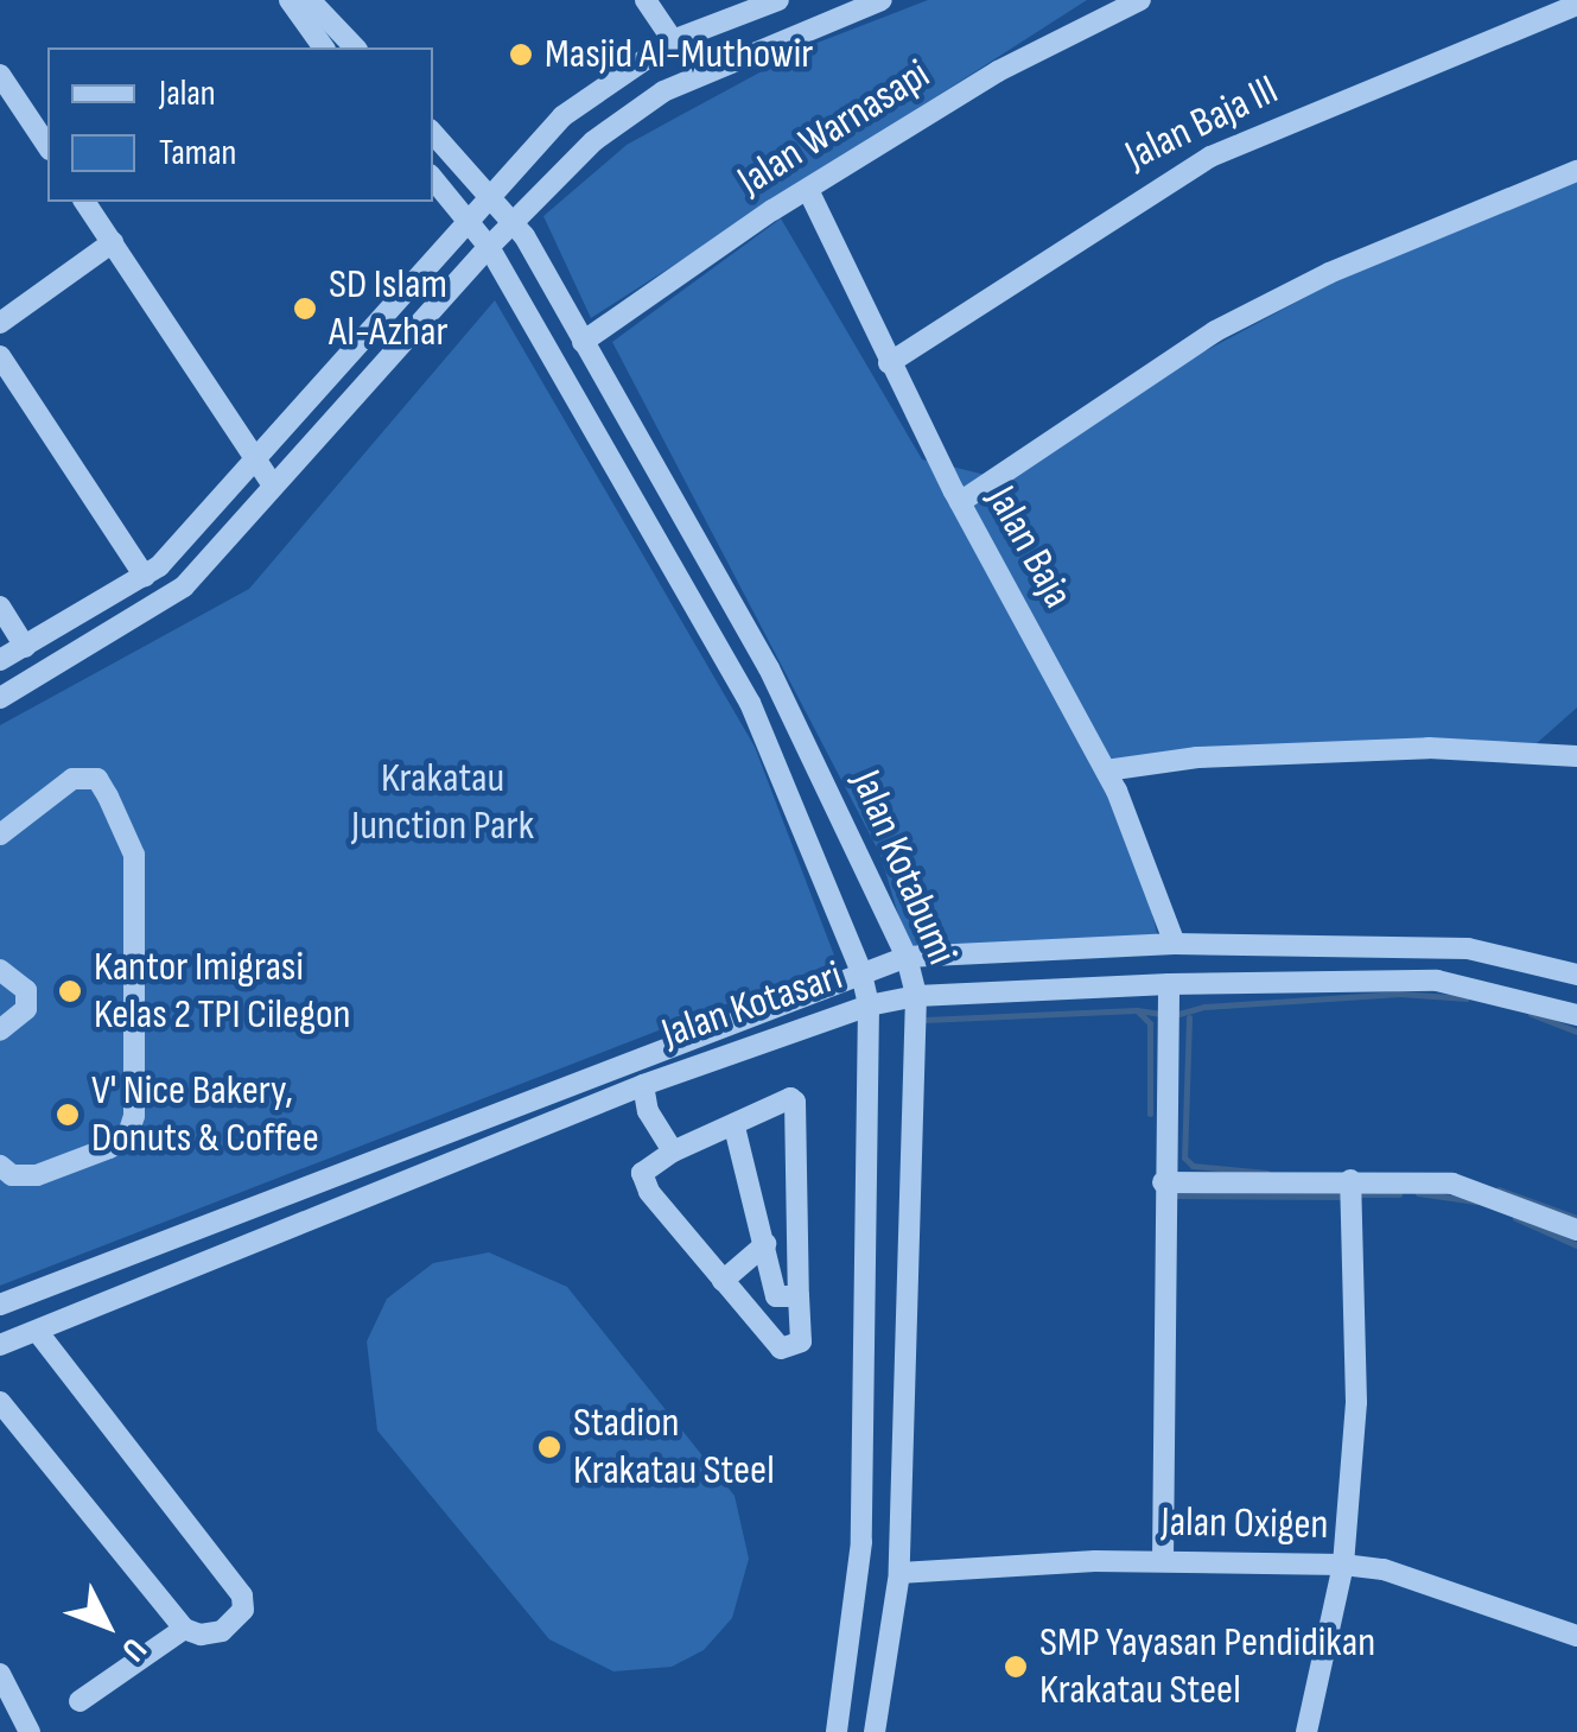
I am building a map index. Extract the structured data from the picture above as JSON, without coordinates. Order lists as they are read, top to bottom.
{
  "streets": {
    "street": [
      "Jalan Baja III",
      "Jalan Warnasapi",
      "Jalan Baja",
      "Jalan Kotabumi",
      "Jalan Kotasari",
      "Jalan Oxigen"
    ]
  },
  "crossings": [
    ["Jalan Baja III", "Jalan Baja"],
    ["Jalan Warnasapi", "Jalan Baja"],
    ["Jalan Warnasapi", "Jalan Kotabumi"],
    ["Jalan Baja", "Jalan Kotasari"],
    ["Jalan Kotabumi", "Jalan Kotasari"],
    ["Jalan Kotabumi", "Jalan Oxigen"]
  ],
  "parks": ["Krakatau Junction Park"],
  "places": [
    "Masjid Al-Muthowir",
    "SD Islam Al-Azhar",
    "Kantor Imigrasi Kelas 2 TPI Cilegon",
    "V' Nice Bakery, Donuts & Coffee",
    "Stadion Krakatau Steel",
    "SMP Yayasan Pendidikan Krakatau Steel"
  ],
  "legend": ["Jalan", "Taman"],
  "north": "bottom right"
}
